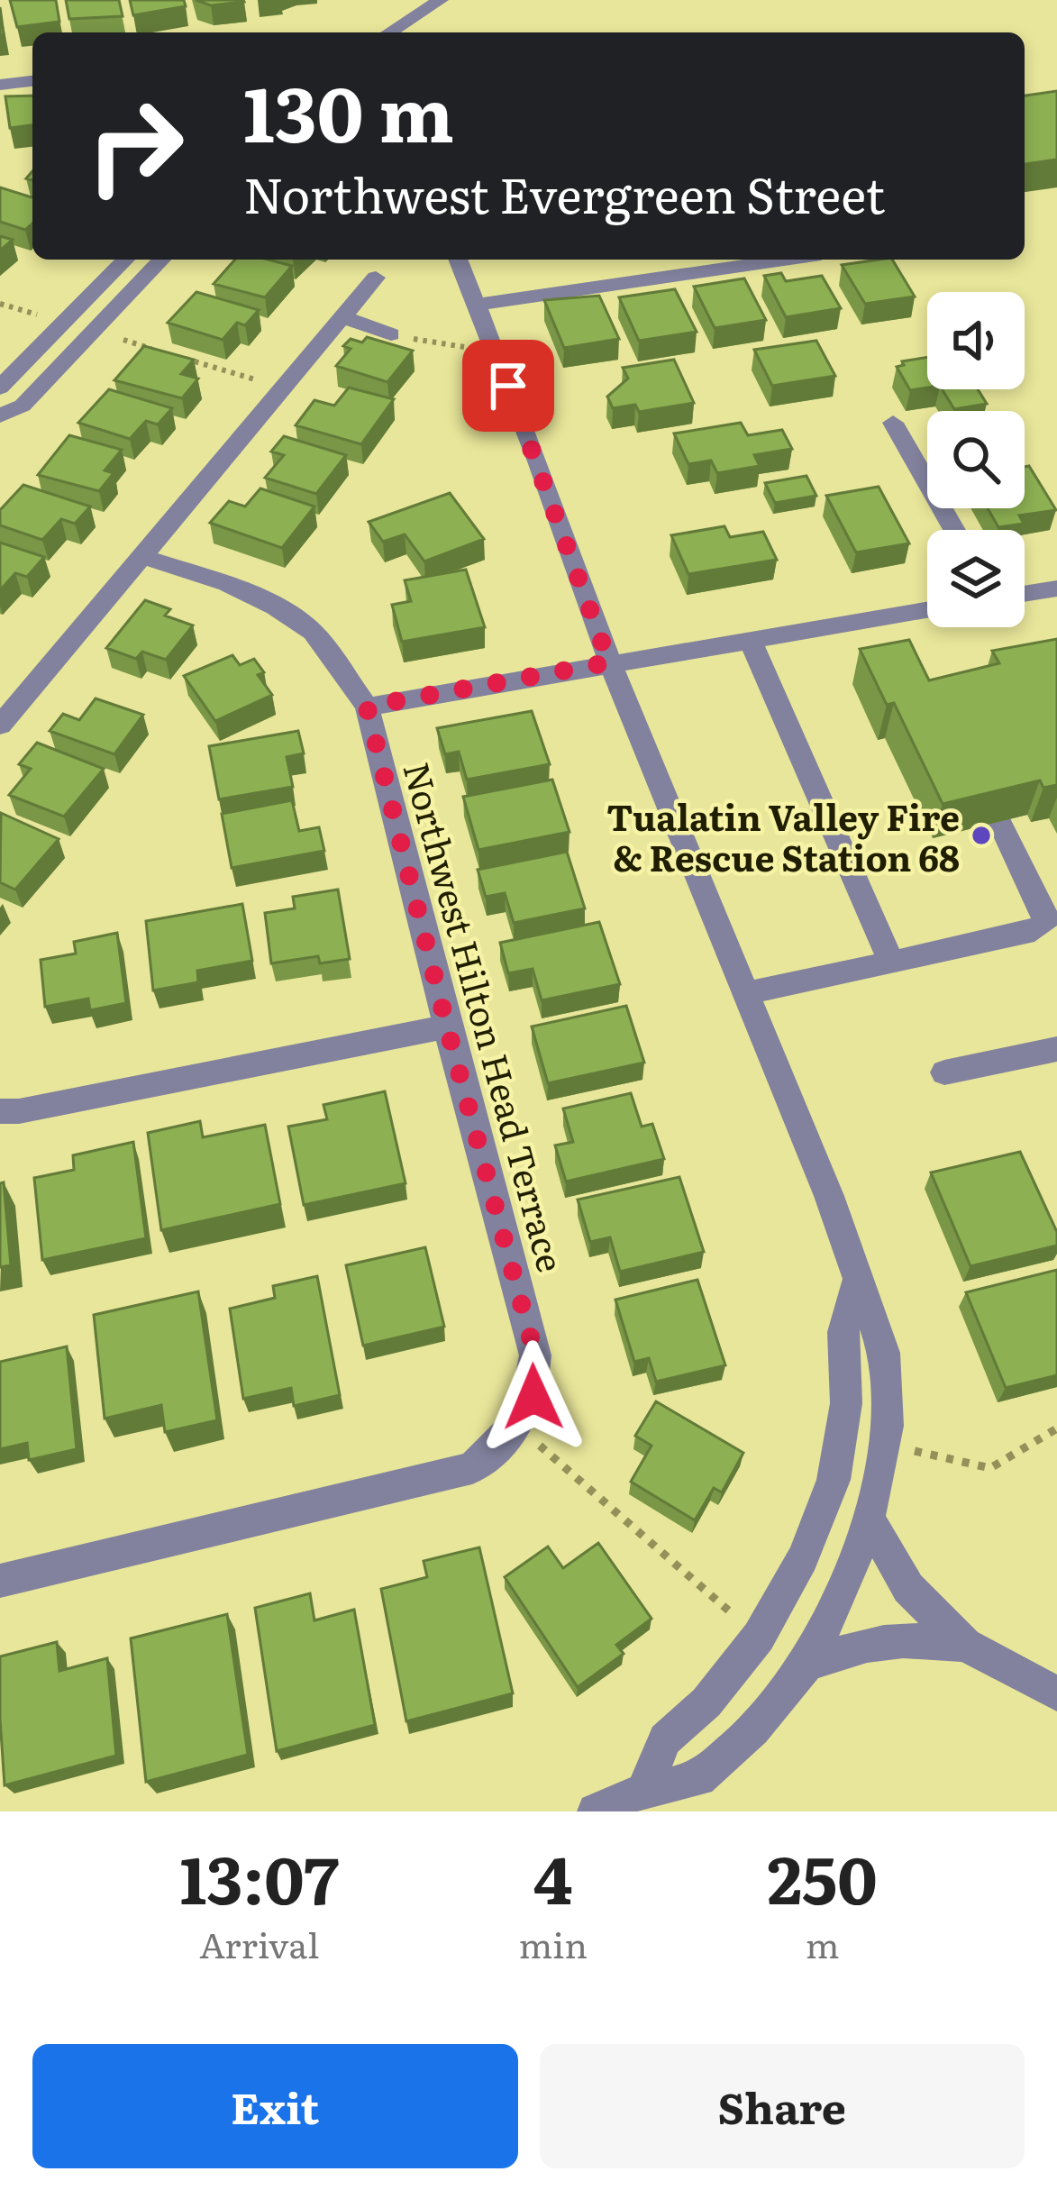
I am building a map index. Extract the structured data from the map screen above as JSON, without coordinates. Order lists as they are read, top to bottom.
{
  "streets": {
    "street": ["Northwest Hilton Head Terrace"]
  },
  "places": ["Tualatin Valley Fire & Rescue Station 68"],
  "page": {
    "turn": ["130 m", "Northwest Evergreen Street"],
    "eta": [
      "13:07",
      "Arrival",
      "4",
      "min",
      "250",
      "m"
    ],
    "buttons": ["Exit", "Share"]
  }
}
